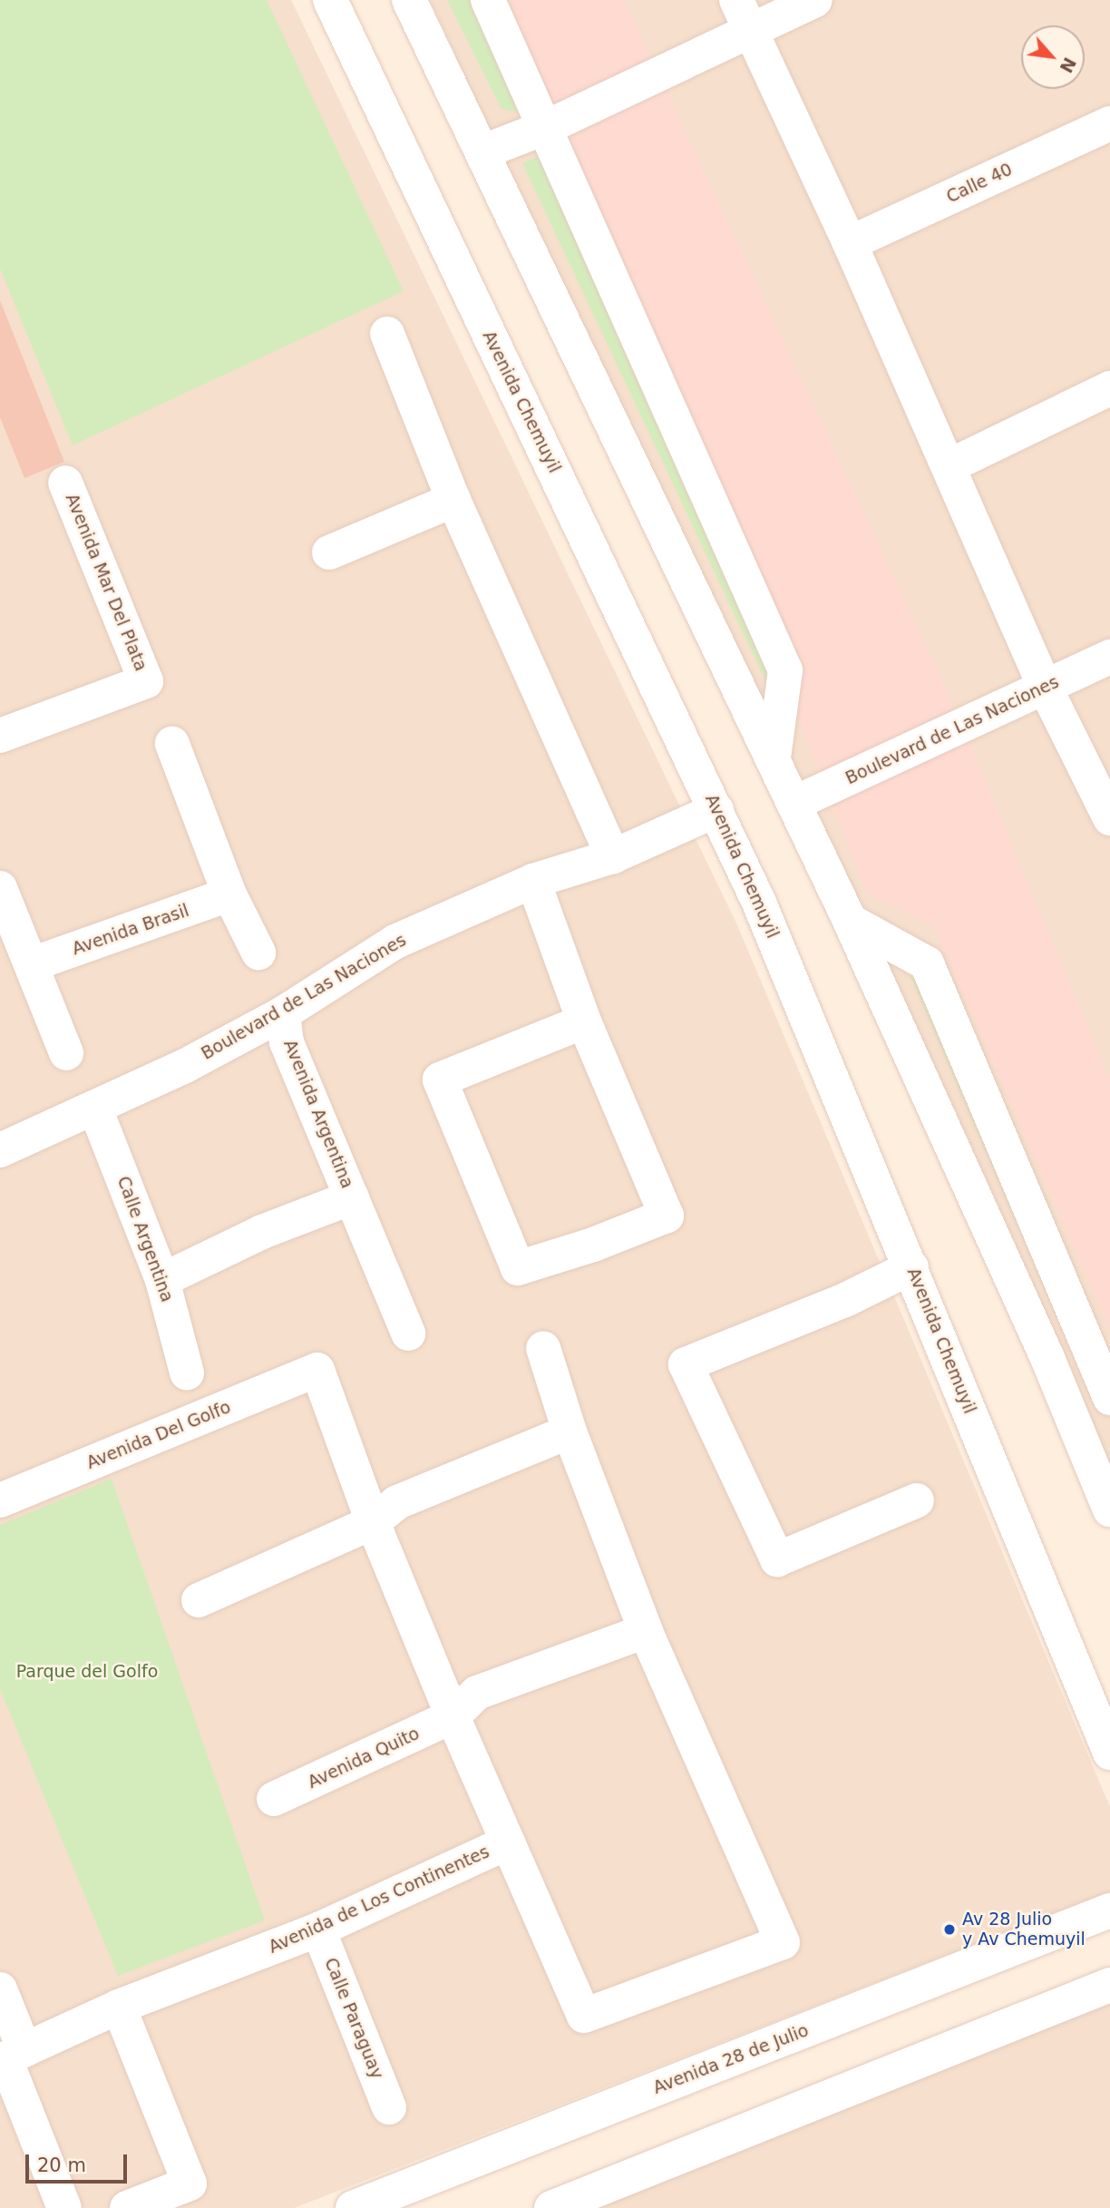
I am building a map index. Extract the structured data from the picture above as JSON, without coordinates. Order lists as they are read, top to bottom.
{
  "streets": {
    "street": [
      "Calle 40",
      "Avenida Chemuyil",
      "Avenida Mar Del Plata",
      "Boulevard de Las Naciones",
      "Avenida Brasil",
      "Avenida Argentina",
      "Calle Argentina",
      "Avenida Del Golfo",
      "Avenida Quito",
      "Avenida de Los Continentes",
      "Calle Paraguay",
      "Avenida 28 de Julio"
    ]
  },
  "crossings": [
    ["Avenida Chemuyil", "Boulevard de Las Naciones"],
    ["Boulevard de Las Naciones", "Avenida Argentina"],
    ["Boulevard de Las Naciones", "Calle Argentina"],
    ["Avenida Argentina", "Calle Argentina"],
    ["Avenida Del Golfo", "Avenida de Los Continentes"],
    ["Avenida Quito", "Avenida de Los Continentes"],
    ["Avenida de Los Continentes", "Calle Paraguay"]
  ],
  "parks": ["Parque del Golfo"],
  "places": ["Av 28 Julio y Av Chemuyil"],
  "scale_bar": "20 m",
  "north": "bottom right"
}
